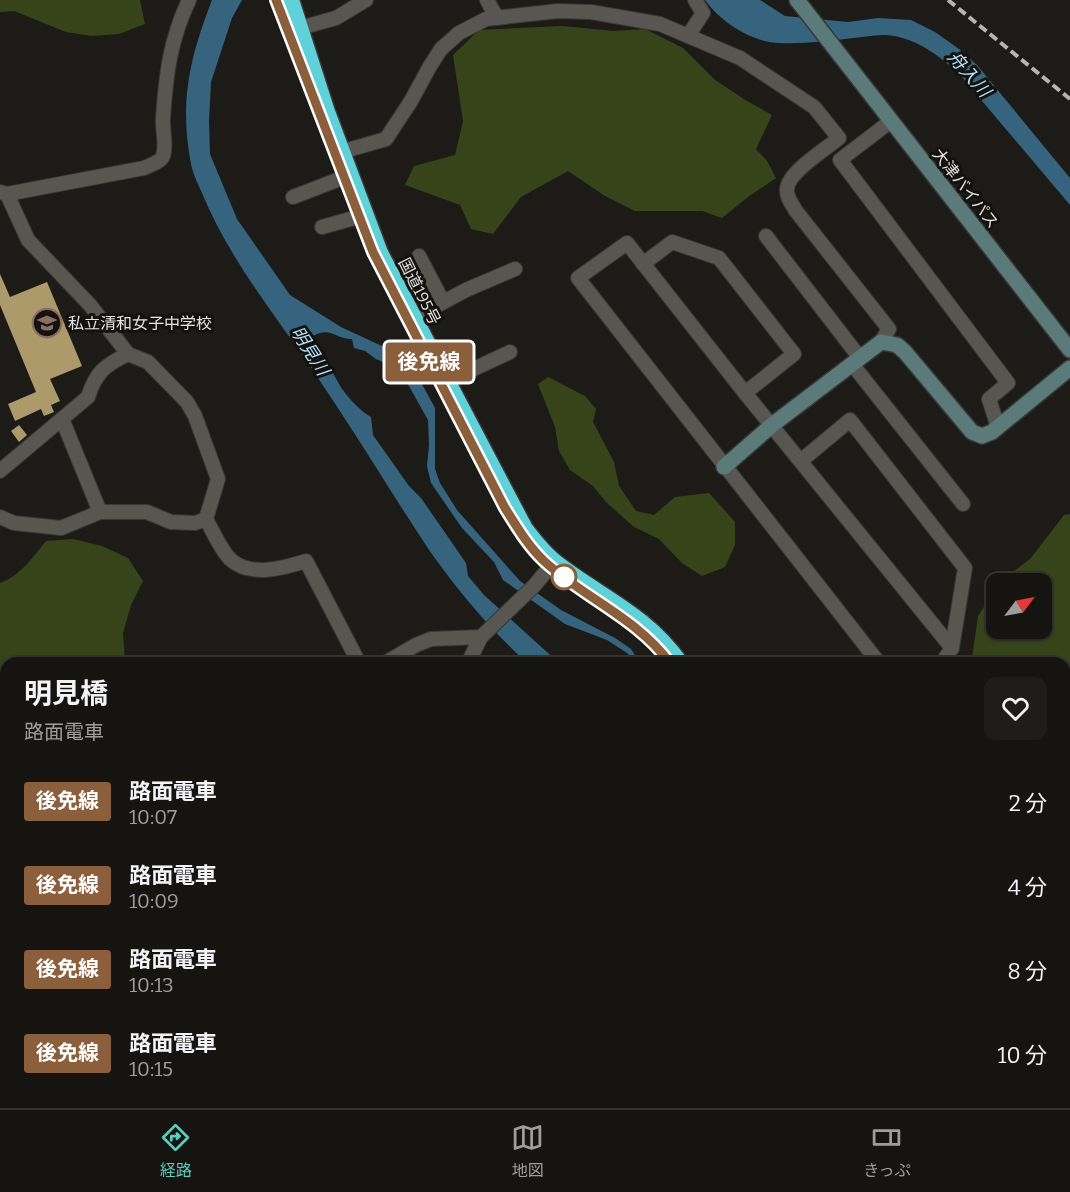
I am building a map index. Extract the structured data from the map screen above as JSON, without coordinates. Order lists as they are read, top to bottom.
{
  "streets": {
    "highway": ["国道195号"],
    "street": ["大津バイパス"]
  },
  "water": ["舟入川", "明見川"],
  "places": {
    "school or university": ["私立清和女子中学校"]
  },
  "lines": ["tram line 後免線"],
  "north": "top right",
  "page": {
    "on_map": "後免線",
    "heading": ["明見橋", "路面電車"],
    "list": [
      {
        "mark": "後免線",
        "name": "路面電車",
        "note": "10:07",
        "value": "2 分"
      },
      {
        "mark": "後免線",
        "name": "路面電車",
        "note": "10:09",
        "value": "4 分"
      },
      {
        "mark": "後免線",
        "name": "路面電車",
        "note": "10:13",
        "value": "8 分"
      },
      {
        "mark": "後免線",
        "name": "路面電車",
        "note": "10:15",
        "value": "10 分"
      }
    ],
    "tabs": ["経路", "地図", "きっぷ"]
  }
}
